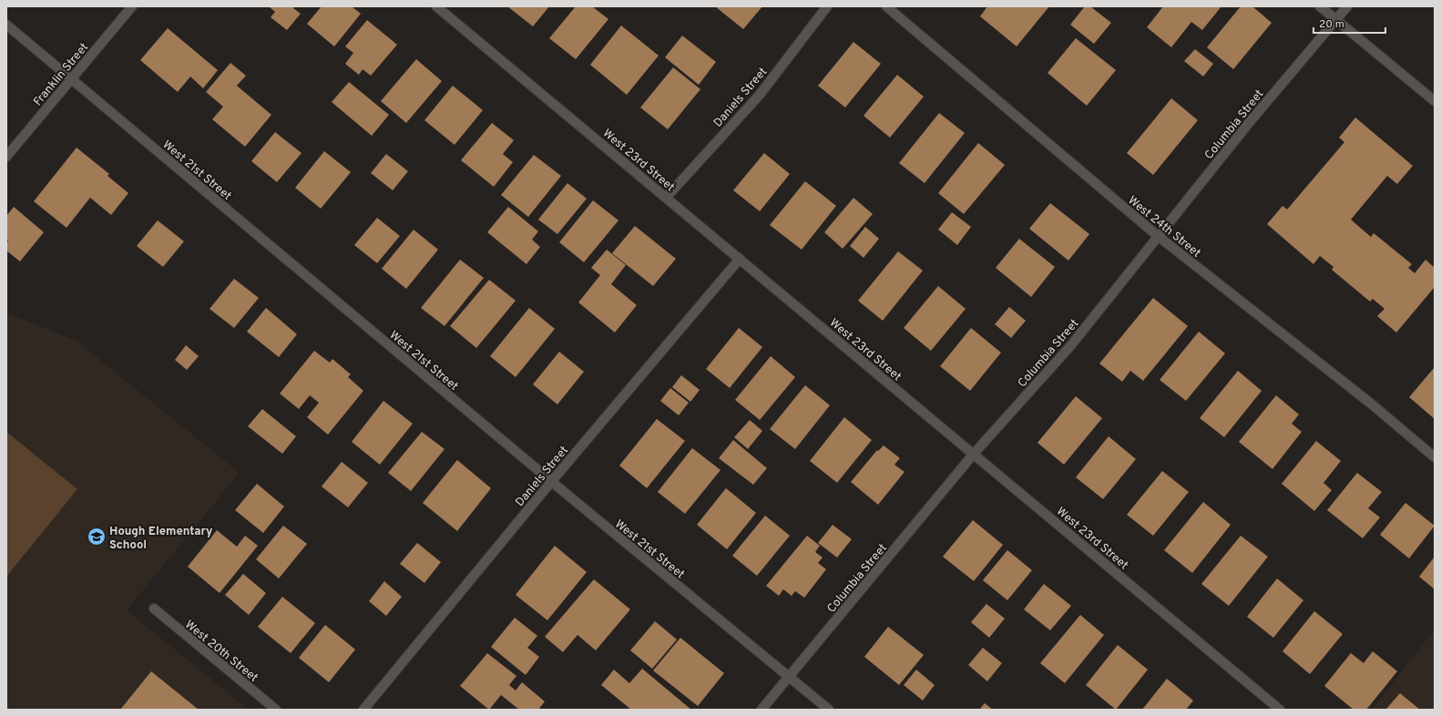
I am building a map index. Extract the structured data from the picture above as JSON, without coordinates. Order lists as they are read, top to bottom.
{
  "streets": {
    "street": [
      "Franklin Street",
      "Daniels Street",
      "Columbia Street",
      "West 23rd Street",
      "West 21st Street",
      "West 24th Street",
      "West 20th Street"
    ]
  },
  "crossings": [
    ["Franklin Street", "West 21st Street"],
    ["Daniels Street", "West 23rd Street"],
    ["Daniels Street", "West 21st Street"],
    ["Columbia Street", "West 23rd Street"],
    ["Columbia Street", "West 21st Street"],
    ["Columbia Street", "West 24th Street"]
  ],
  "places": {
    "school or university": ["Hough Elementary School"]
  },
  "scale_bar": "20 m"
}
